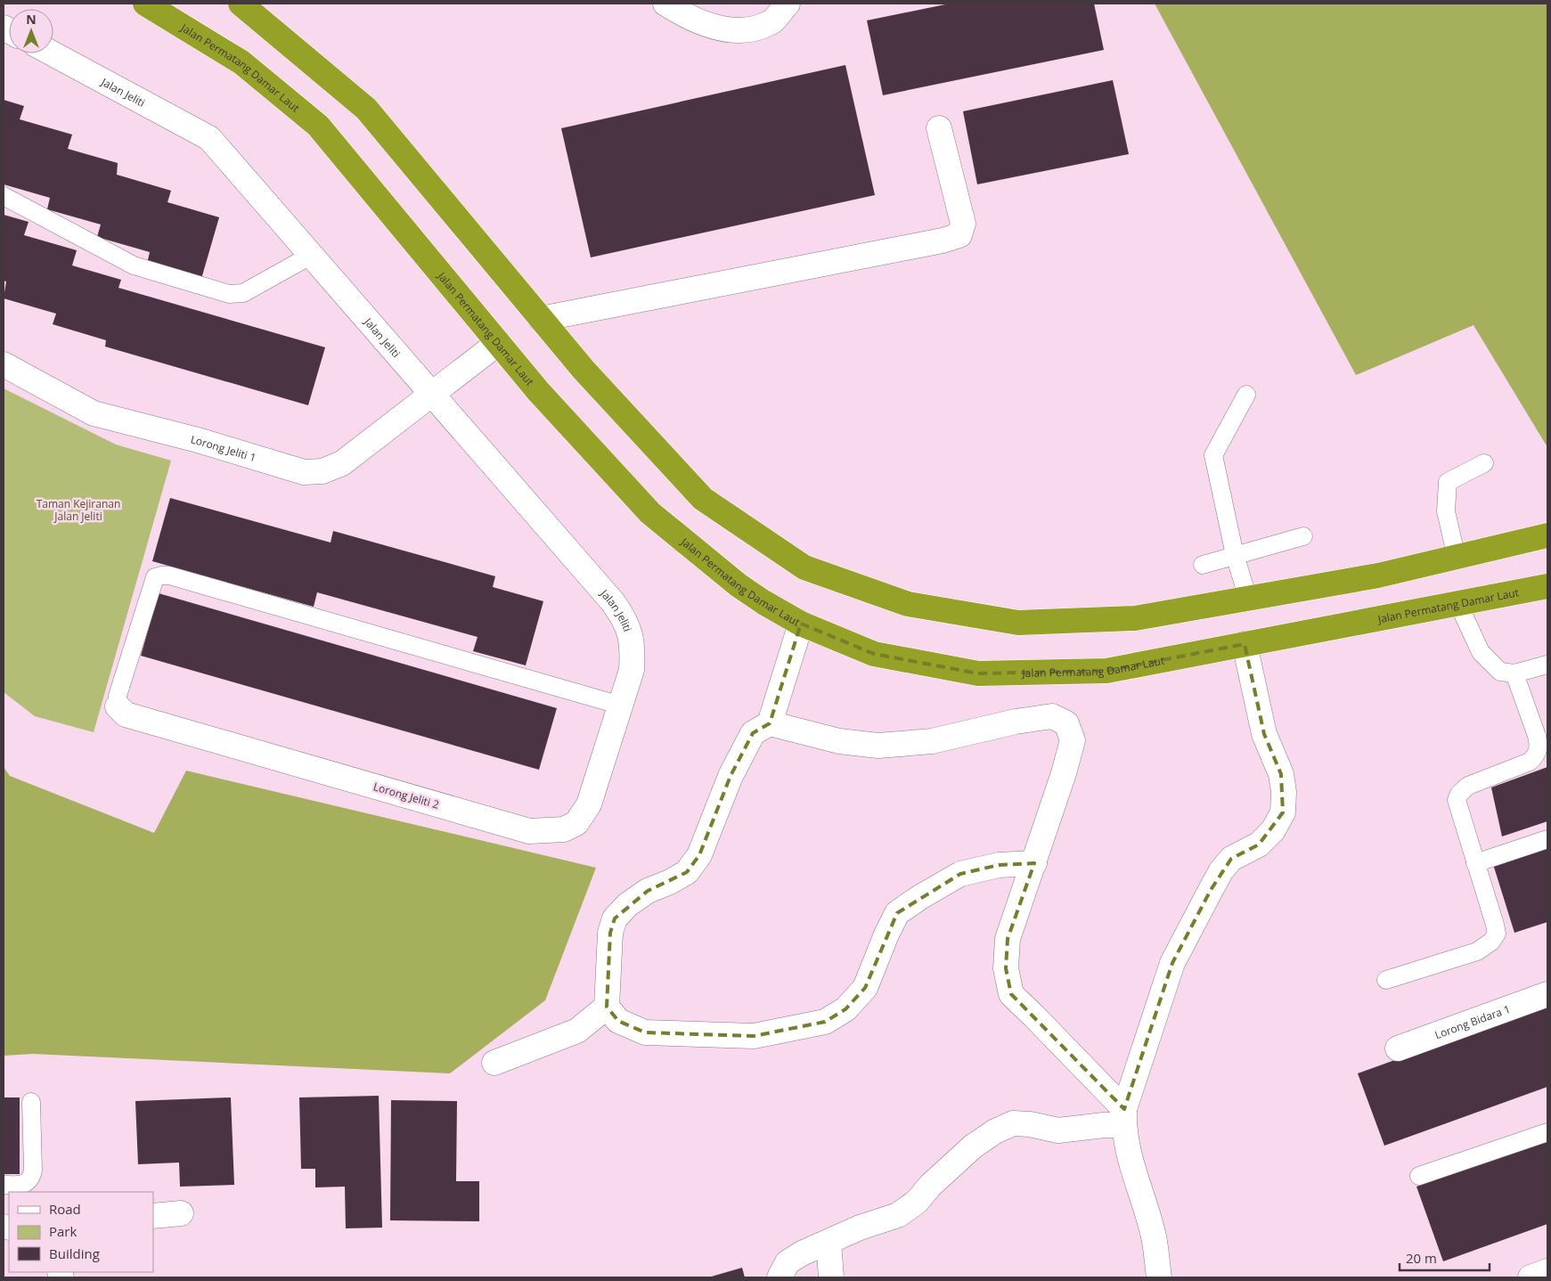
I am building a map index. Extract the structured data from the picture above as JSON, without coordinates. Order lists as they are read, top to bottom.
{
  "streets": {
    "highway": ["Jalan Permatang Damar Laut"],
    "street": [
      "Jalan Jeliti",
      "Lorong Jeliti 1",
      "Lorong Jeliti 2",
      "Lorong Bidara 1"
    ]
  },
  "crossings": [
    ["Jalan Permatang Damar Laut", "Lorong Jeliti 1"],
    ["Jalan Jeliti", "Lorong Jeliti 1"],
    ["Jalan Jeliti", "Lorong Jeliti 2"]
  ],
  "parks": ["Taman Kejiranan Jalan Jeliti"],
  "legend": ["Road", "Park", "Building"],
  "scale_bar": "20 m",
  "north": "top"
}
